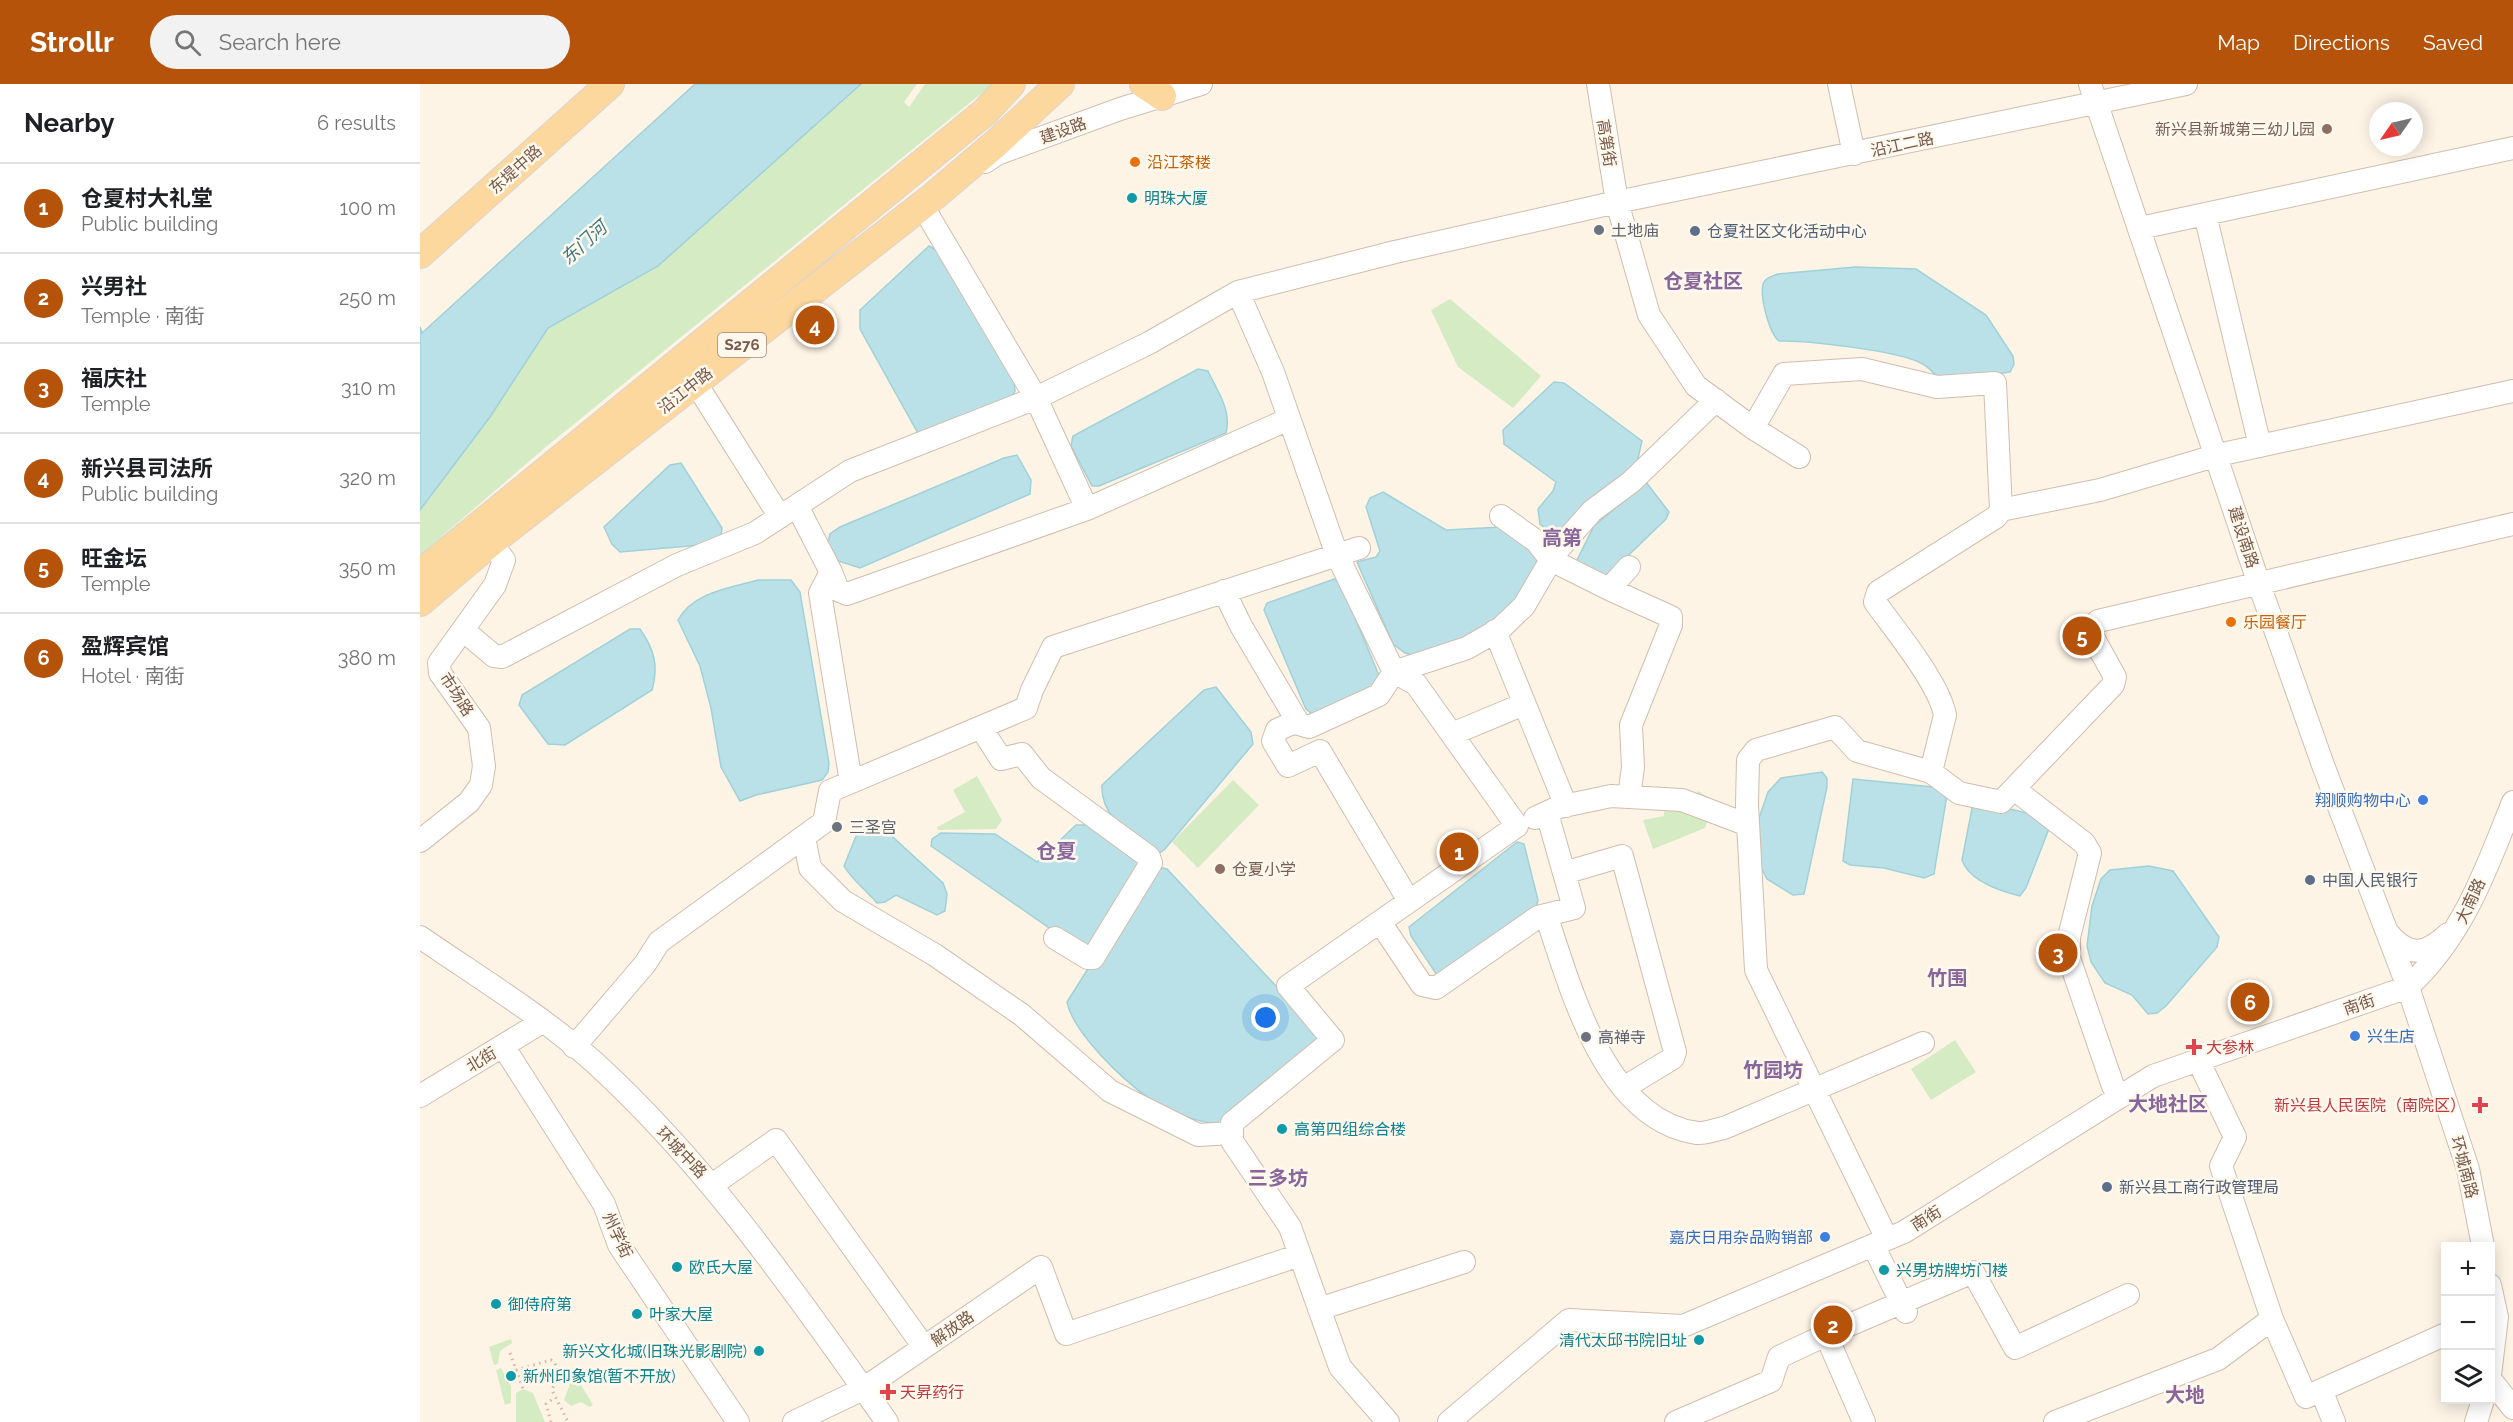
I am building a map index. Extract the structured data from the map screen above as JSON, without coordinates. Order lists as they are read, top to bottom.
{
  "streets": {
    "main road": ["东堤中路", "S276", "沿江中路"],
    "street": [
      "建设路",
      "高第街",
      "沿江二路",
      "建设南路",
      "市场路",
      "大南路",
      "南街",
      "北街",
      "环城中路",
      "环城南路",
      "州学街",
      "解放路"
    ]
  },
  "crossings": [
    ["建设路", "沿江中路"],
    ["高第街", "沿江二路"],
    ["沿江二路", "建设南路"],
    ["沿江二路", "市场路"],
    ["沿江中路", "市场路"],
    ["建设南路", "大南路"],
    ["建设南路", "南街"],
    ["建设南路", "环城南路"],
    ["大南路", "南街"],
    ["大南路", "环城南路"],
    ["南街", "环城南路"],
    ["北街", "环城中路"],
    ["北街", "州学街"],
    ["环城中路", "解放路"]
  ],
  "districts": [
    "仓夏社区",
    "高第",
    "仓夏",
    "竹围",
    "竹园坊",
    "大地社区",
    "三多坊",
    "大地"
  ],
  "water": ["东门河"],
  "places": {
    "other": [
      "新兴县新城第三幼儿园",
      "沿江茶楼",
      "明珠大厦",
      "土地庙",
      "仓夏社区文化活动中心",
      "乐园餐厅",
      "翔顺购物中心",
      "三圣宫",
      "仓夏小学",
      "中国人民银行",
      "兴生店",
      "高禅寺",
      "高第四组综合楼",
      "新兴县工商行政管理局",
      "嘉庆日用杂品购销部",
      "欧氏大屋",
      "兴男坊牌坊门楼",
      "御侍府第",
      "叶家大屋",
      "清代太邱书院旧址",
      "新兴文化城(旧珠光影剧院)",
      "新州印象馆(暂不开放)"
    ],
    "health": ["大参林", "新兴县人民医院（南院区）", "天昇药行"]
  },
  "north": "bottom left",
  "page": {
    "header": "Strollr",
    "search": "Search here",
    "nav": ["Map", "Directions", "Saved"],
    "heading": ["Nearby", "6 results"],
    "list": [
      {
        "mark": "1",
        "name": "仓夏村大礼堂",
        "note": "Public building",
        "value": "100 m"
      },
      {
        "mark": "2",
        "name": "兴男社",
        "note": "Temple · 南街",
        "value": "250 m"
      },
      {
        "mark": "3",
        "name": "福庆社",
        "note": "Temple",
        "value": "310 m"
      },
      {
        "mark": "4",
        "name": "新兴县司法所",
        "note": "Public building",
        "value": "320 m"
      },
      {
        "mark": "5",
        "name": "旺金坛",
        "note": "Temple",
        "value": "350 m"
      },
      {
        "mark": "6",
        "name": "盈辉宾馆",
        "note": "Hotel · 南街",
        "value": "380 m"
      }
    ],
    "pins": [
      "4",
      "5",
      "1",
      "3",
      "6",
      "2"
    ],
    "map_buttons": ["+", "−"]
  }
}
